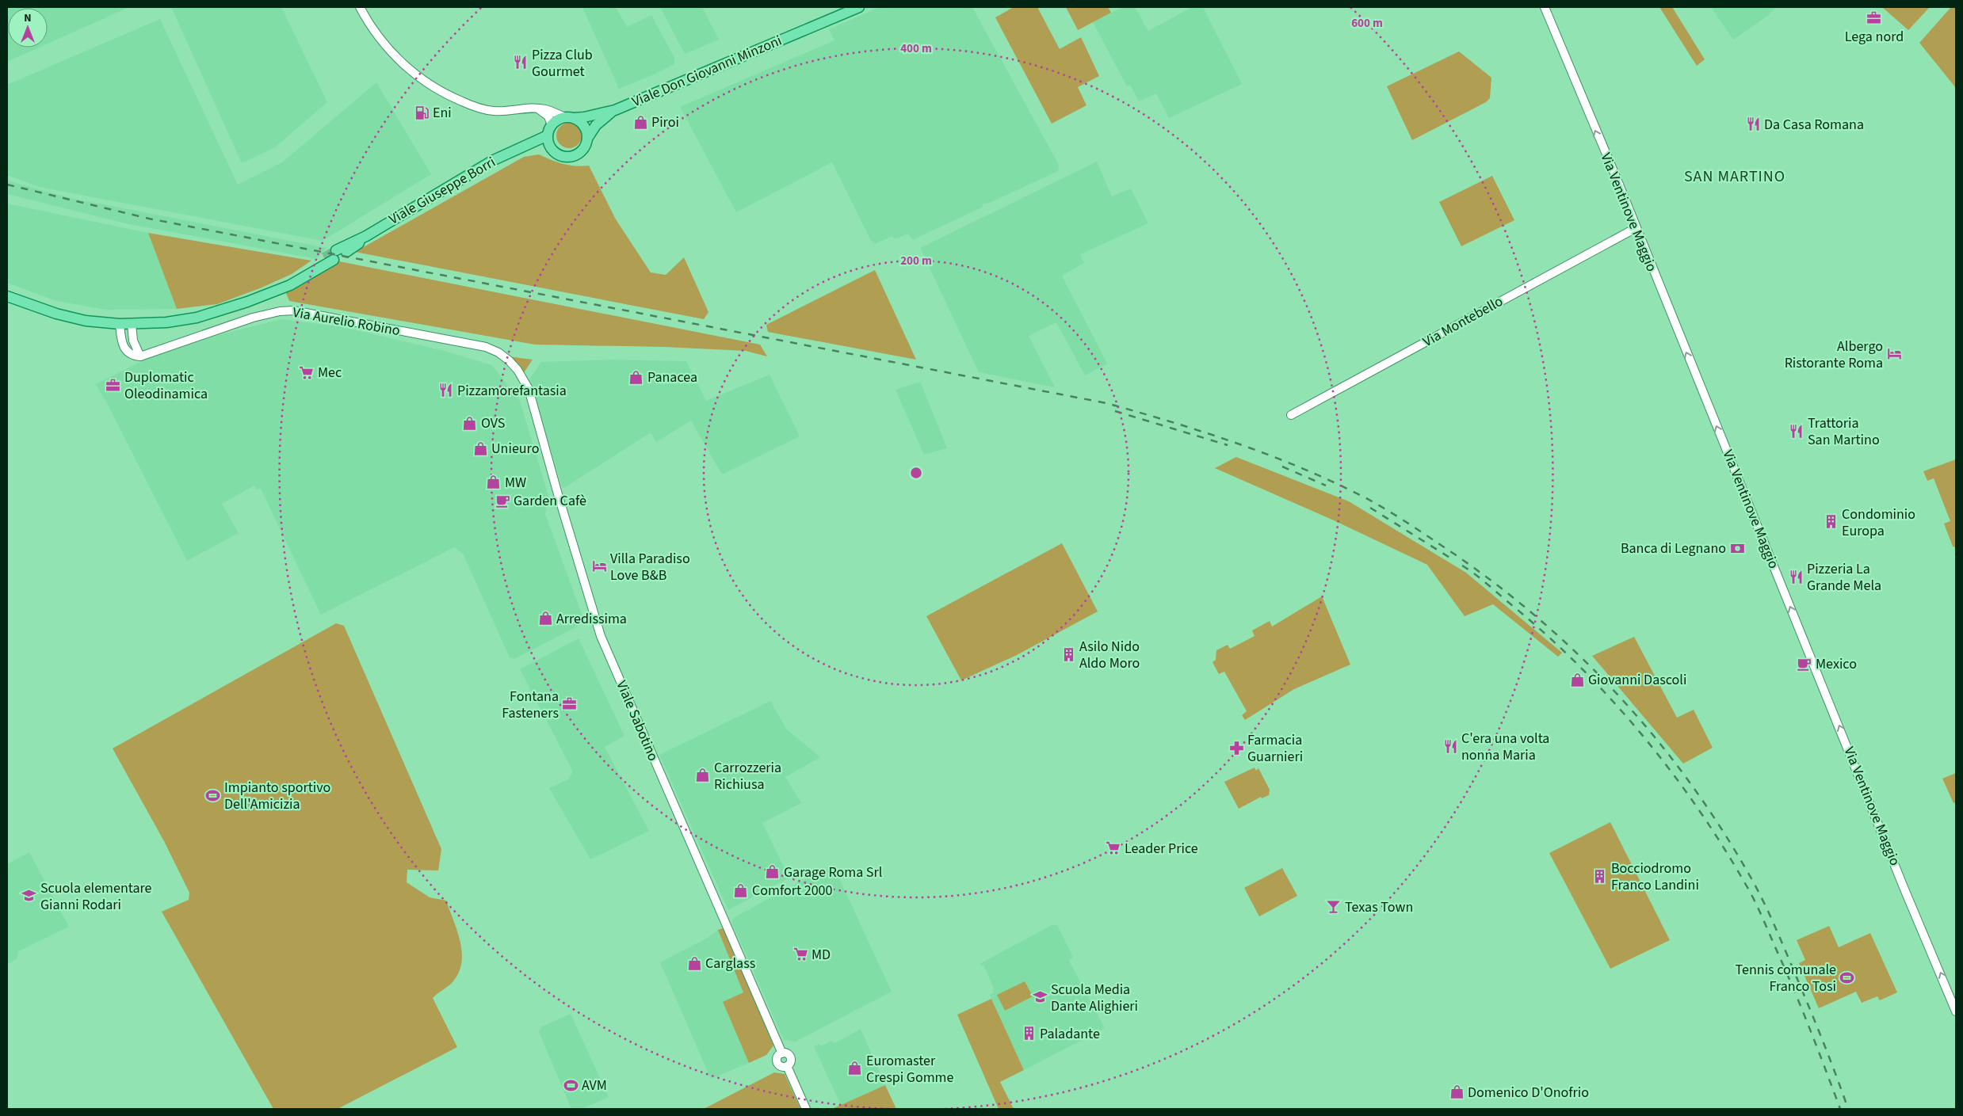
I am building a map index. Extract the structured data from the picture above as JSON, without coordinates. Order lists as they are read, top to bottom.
{
  "streets": {
    "main road": ["Viale Don Giovanni Minzoni", "Viale Giuseppe Borri"],
    "street": [
      "Via Ventinove Maggio",
      "Via Aurelio Robino",
      "Via Montebello",
      "Viale Sabotino"
    ]
  },
  "crossings": [
    ["Viale Don Giovanni Minzoni", "Viale Giuseppe Borri"],
    ["Via Ventinove Maggio", "Via Montebello"],
    ["Via Aurelio Robino", "Viale Sabotino"]
  ],
  "one_way": ["Via Ventinove Maggio"],
  "districts": ["SAN MARTINO"],
  "places": {
    "office": ["Lega nord", "Duplomatic Oleodinamica", "Fontana Fasteners"],
    "restaurant": [
      "Pizza Club Gourmet",
      "Da Casa Romana",
      "Pizzamorefantasia",
      "Trattoria San Martino",
      "Pizzeria La Grande Mela",
      "C'era una volta nonna Maria"
    ],
    "fuel station": ["Eni"],
    "shop": [
      "Piroi",
      "Panacea",
      "OVS",
      "Unieuro",
      "MW",
      "Arredissima",
      "Giovanni Dascoli",
      "Carrozzeria Richiusa",
      "Garage Roma Srl",
      "Comfort 2000",
      "Carglass",
      "Euromaster Crespi Gomme",
      "Domenico D'Onofrio"
    ],
    "hotel": ["Albergo Ristorante Roma", "Villa Paradiso Love B&B"],
    "supermarket": ["Mec", "Leader Price", "MD"],
    "cafe": ["Garden Cafè", "Mexico"],
    "building": [
      "Condominio Europa",
      "Asilo Nido Aldo Moro",
      "Bocciodromo Franco Landini",
      "Paladante"
    ],
    "bank": ["Banca di Legnano"],
    "pharmacy": ["Farmacia Guarnieri"],
    "sports": ["Impianto sportivo Dell'Amicizia", "Tennis comunale Franco Tosi", "AVM"],
    "school or university": ["Scuola elementare Gianni Rodari", "Scuola Media Dante Alighieri"],
    "bar": ["Texas Town"]
  },
  "north": "top",
  "rings": ["600 m", "400 m", "200 m"]
}
